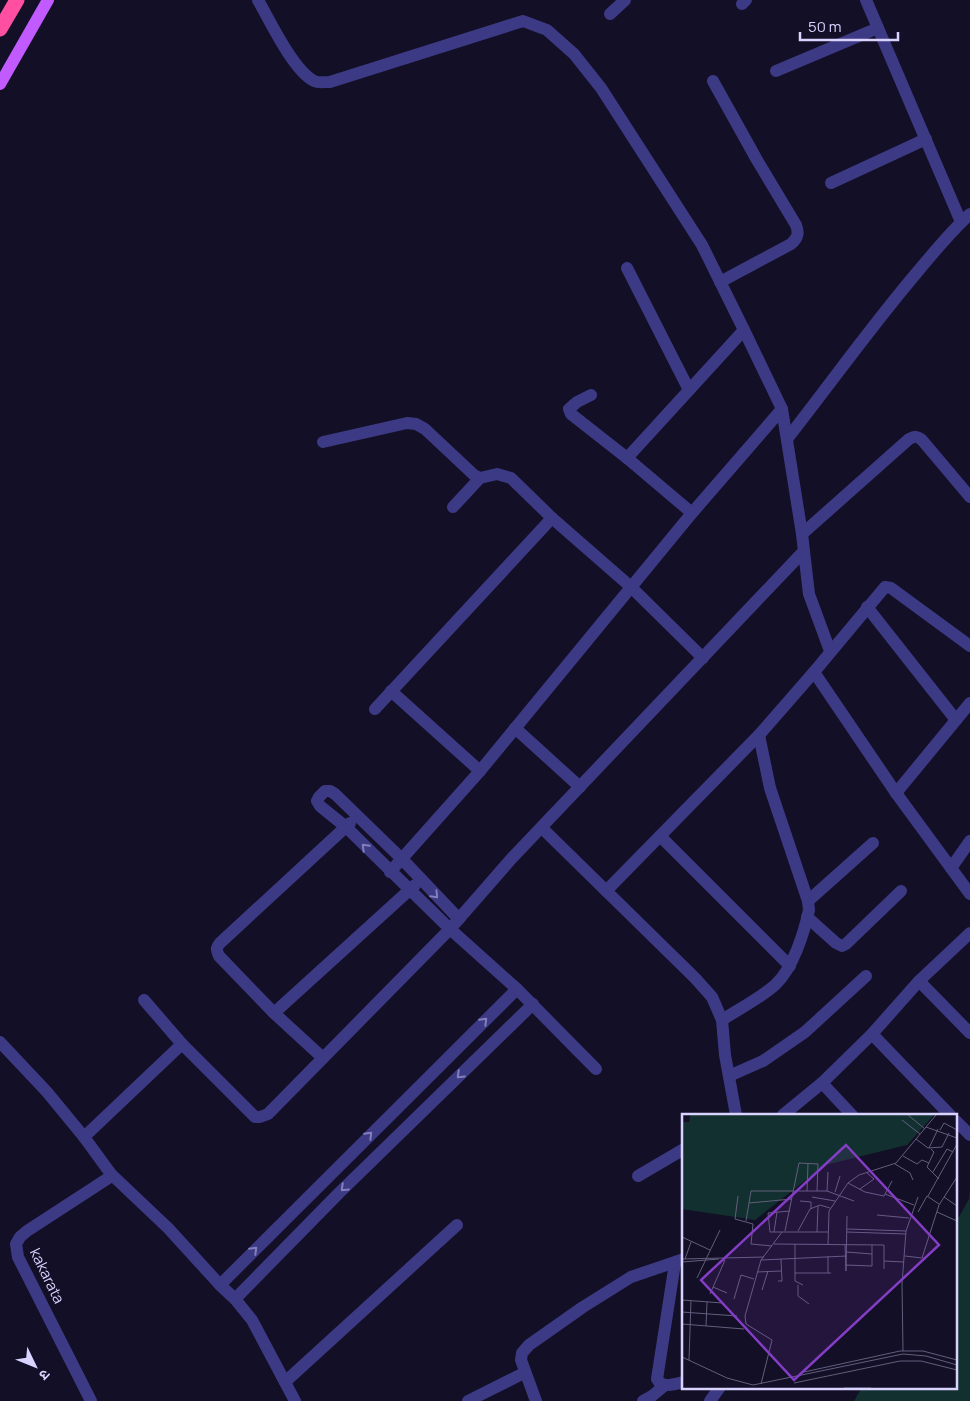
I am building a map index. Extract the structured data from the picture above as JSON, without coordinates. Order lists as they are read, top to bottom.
{
  "streets": {
    "street": ["kakarata"]
  },
  "scale_bar": "50 m",
  "north": "bottom right"
}
